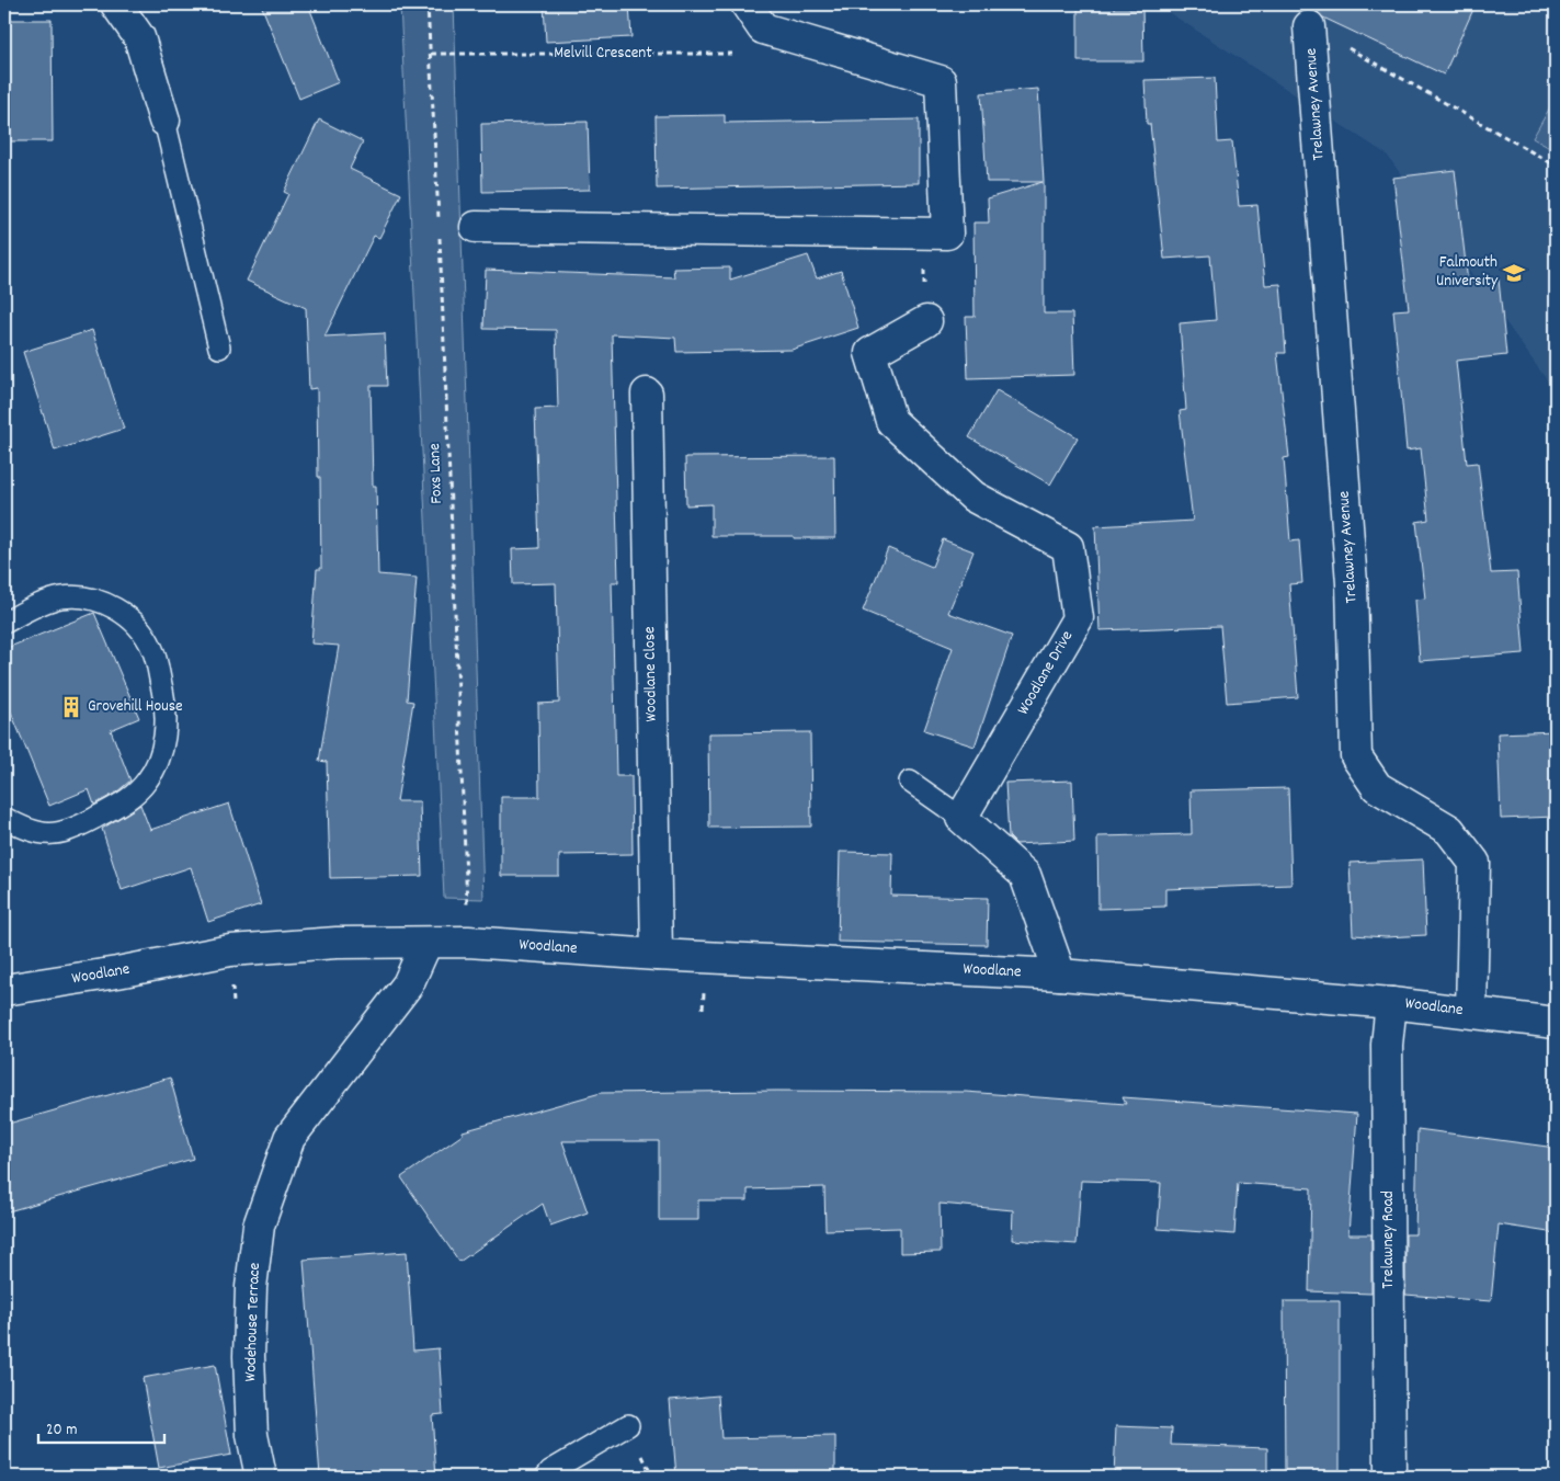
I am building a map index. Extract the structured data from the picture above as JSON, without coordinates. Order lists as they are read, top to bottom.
{
  "streets": {
    "street": [
      "Trelawney Avenue",
      "Woodlane Drive",
      "Woodlane Close",
      "Woodlane",
      "Trelawney Road",
      "Wodehouse Terrace"
    ],
    "path": ["Melvill Crescent", "Foxs Lane"]
  },
  "crossings": [
    ["Trelawney Avenue", "Woodlane"],
    ["Foxs Lane", "Woodlane"],
    ["Woodlane Close", "Woodlane"],
    ["Woodlane", "Trelawney Road"],
    ["Woodlane", "Wodehouse Terrace"]
  ],
  "places": {
    "school or university": ["Falmouth University"],
    "building": ["Grovehill House"]
  },
  "scale_bar": "20 m"
}
